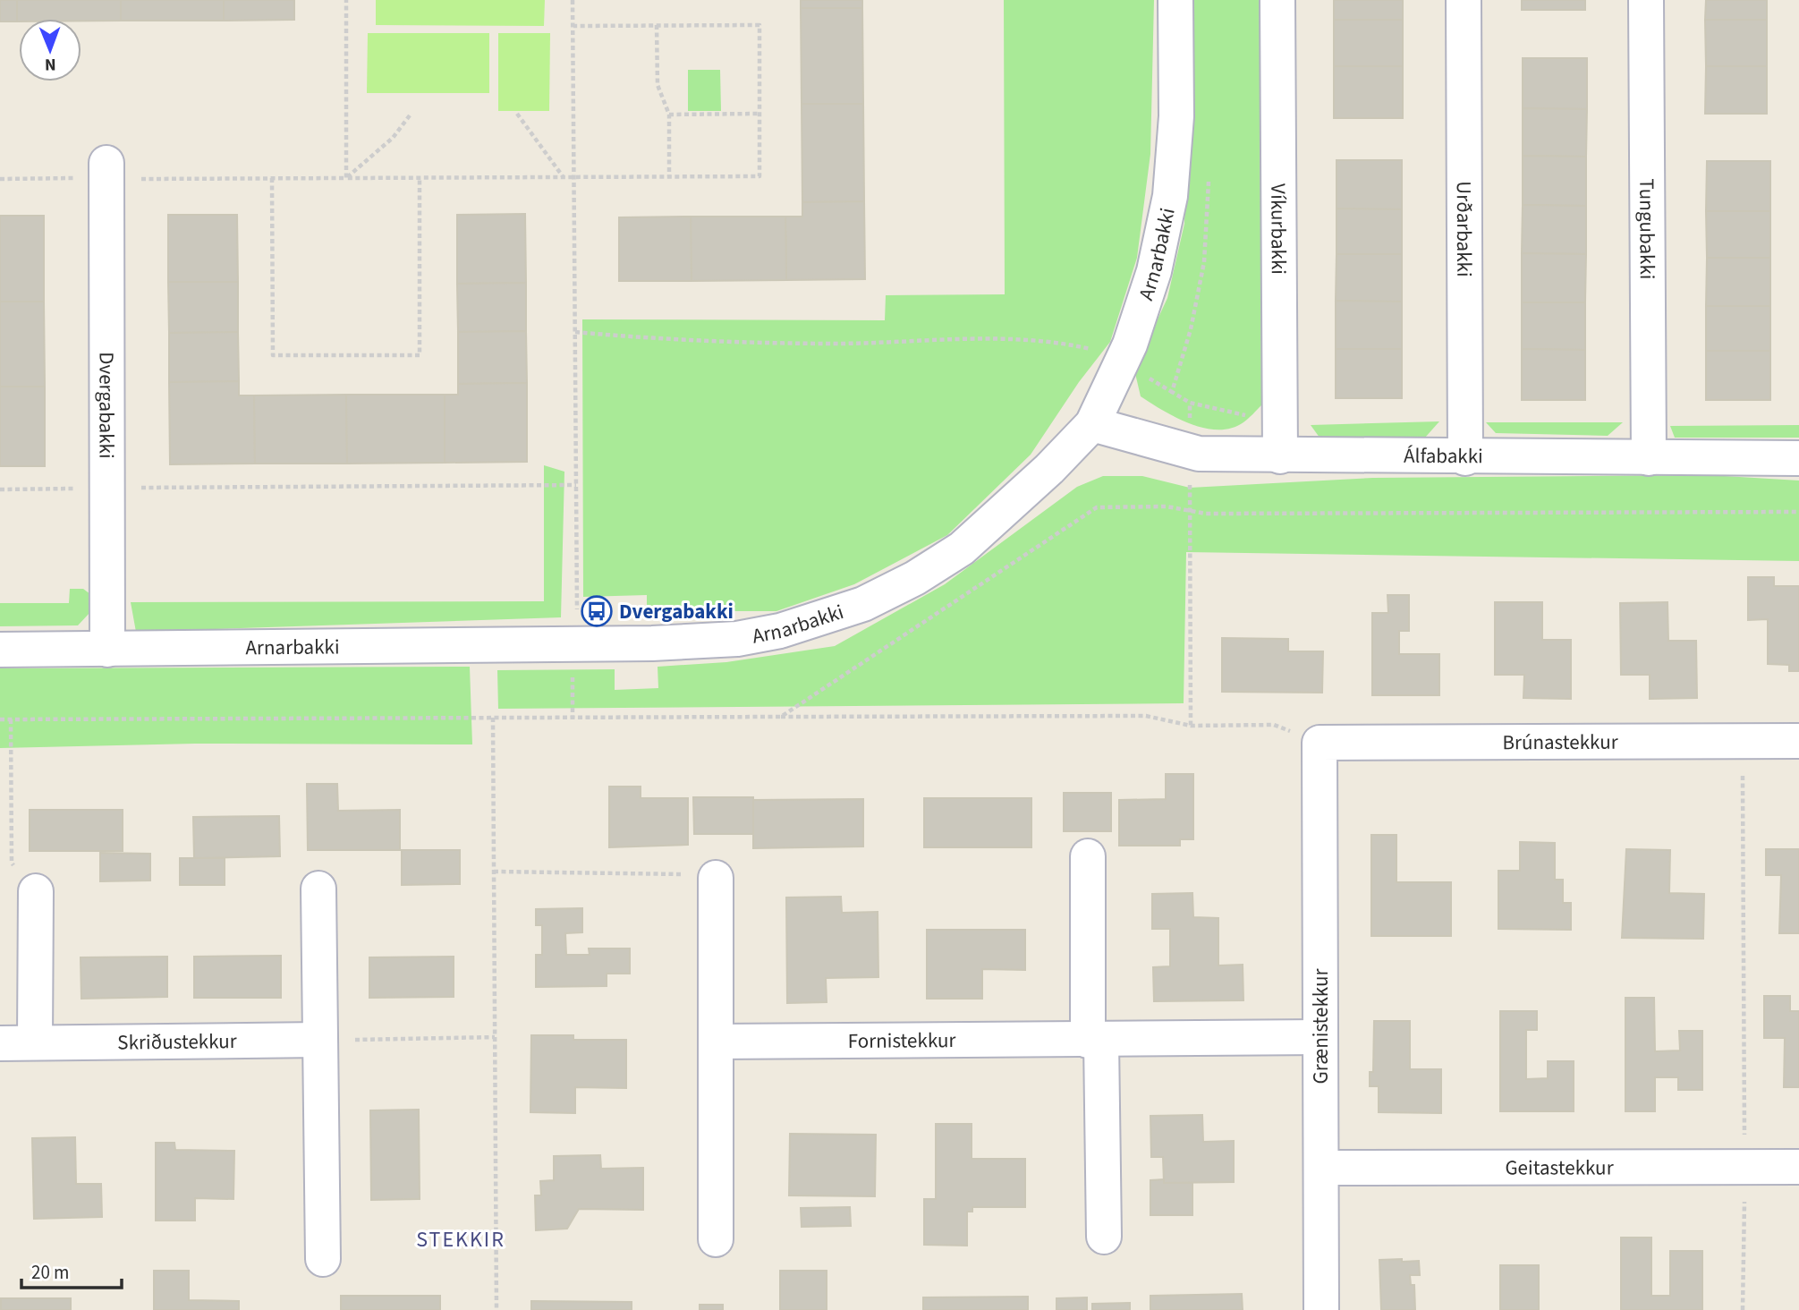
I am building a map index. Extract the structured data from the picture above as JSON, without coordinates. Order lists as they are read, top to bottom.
{
  "streets": {
    "street": [
      "Víkurbakki",
      "Urðarbakki",
      "Tungubakki",
      "Arnarbakki",
      "Dvergabakki",
      "Álfabakki",
      "Brúnastekkur",
      "Grænistekkur",
      "Fornistekkur",
      "Skriðustekkur",
      "Geitastekkur"
    ]
  },
  "crossings": [
    ["Víkurbakki", "Álfabakki"],
    ["Urðarbakki", "Álfabakki"],
    ["Tungubakki", "Álfabakki"],
    ["Arnarbakki", "Dvergabakki"],
    ["Arnarbakki", "Álfabakki"],
    ["Brúnastekkur", "Grænistekkur"],
    ["Grænistekkur", "Fornistekkur"],
    ["Grænistekkur", "Geitastekkur"]
  ],
  "districts": ["STEKKIR"],
  "places": {
    "bus stop": ["Dvergabakki"]
  },
  "scale_bar": "20 m",
  "north": "bottom"
}
